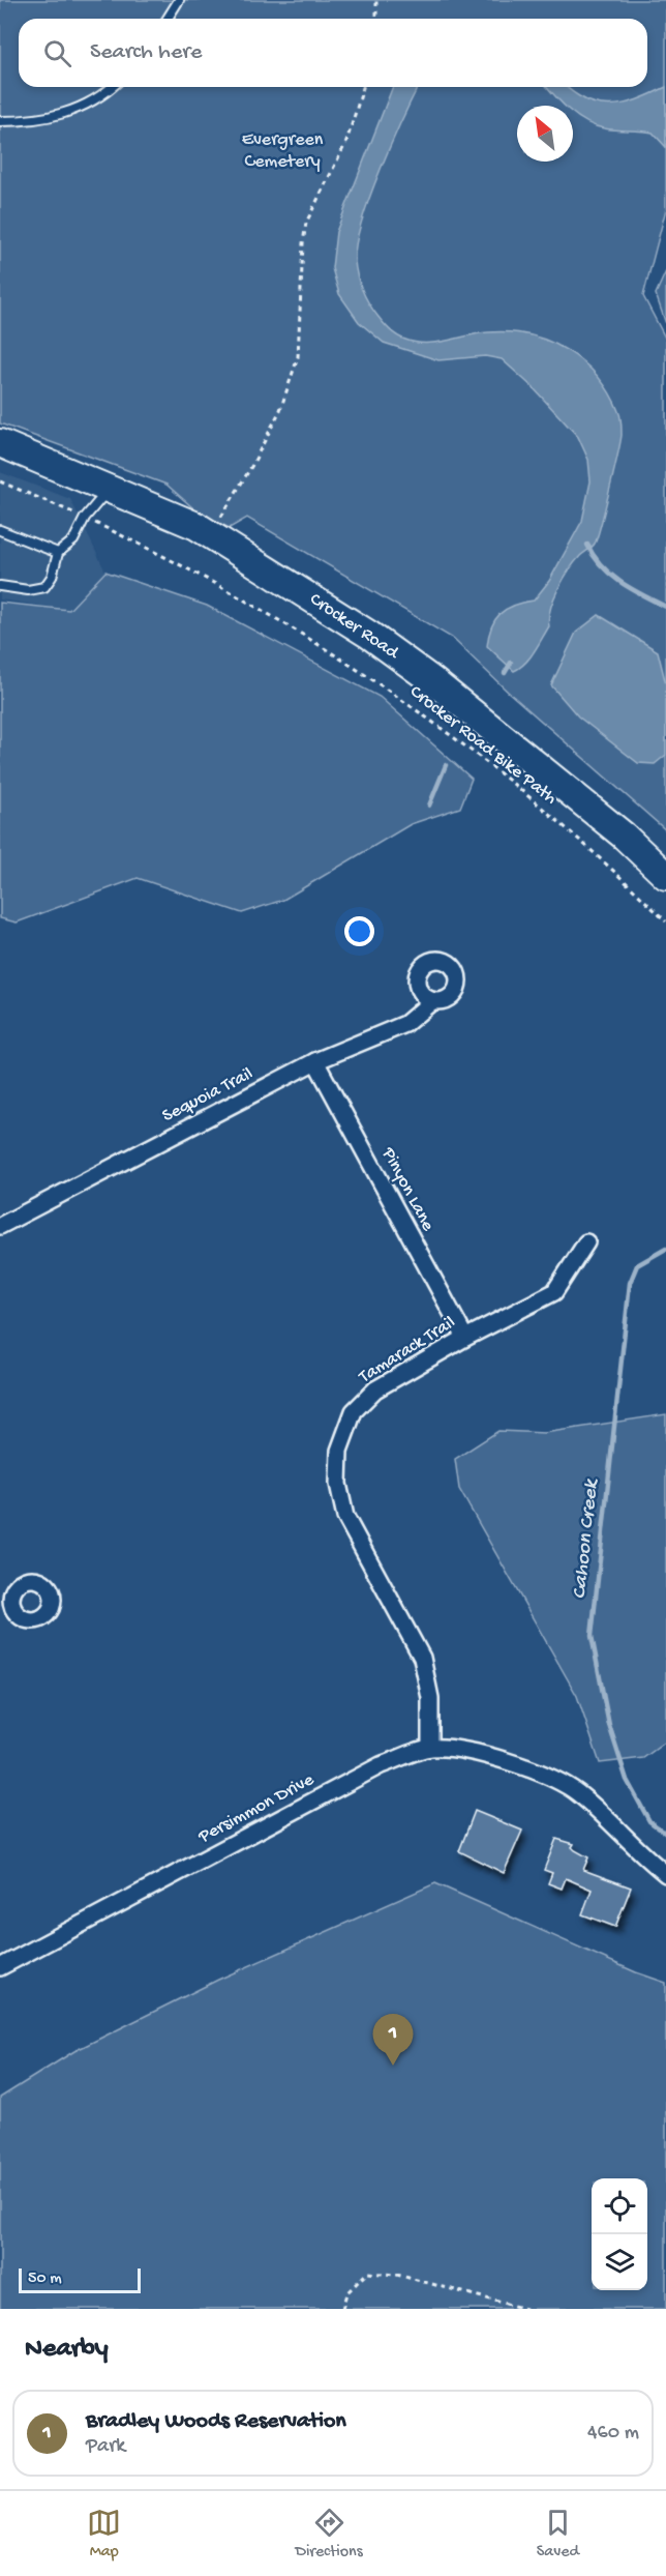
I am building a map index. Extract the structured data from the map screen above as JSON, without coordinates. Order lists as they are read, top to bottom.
{
  "streets": {
    "main road": ["Crocker Road"],
    "street": [
      "Sequoia Trail",
      "Pinyon Lane",
      "Tamarack Trail",
      "Persimmon Drive"
    ],
    "path": ["Crocker Road Bike Path"]
  },
  "crossings": [
    ["Sequoia Trail", "Pinyon Lane"],
    ["Pinyon Lane", "Tamarack Trail"],
    ["Tamarack Trail", "Persimmon Drive"]
  ],
  "water": ["Cahoon Creek"],
  "parks": ["Evergreen Cemetery"],
  "scale_bar": "50 m",
  "north": "top left",
  "page": {
    "search": "Search here",
    "pins": "1",
    "scale": "50 m",
    "heading": "Nearby",
    "list": [
      {
        "mark": "1",
        "name": "Bradley Woods Reservation",
        "note": "Park",
        "value": "460 m"
      }
    ],
    "nav": ["Map", "Directions", "Saved"]
  }
}
